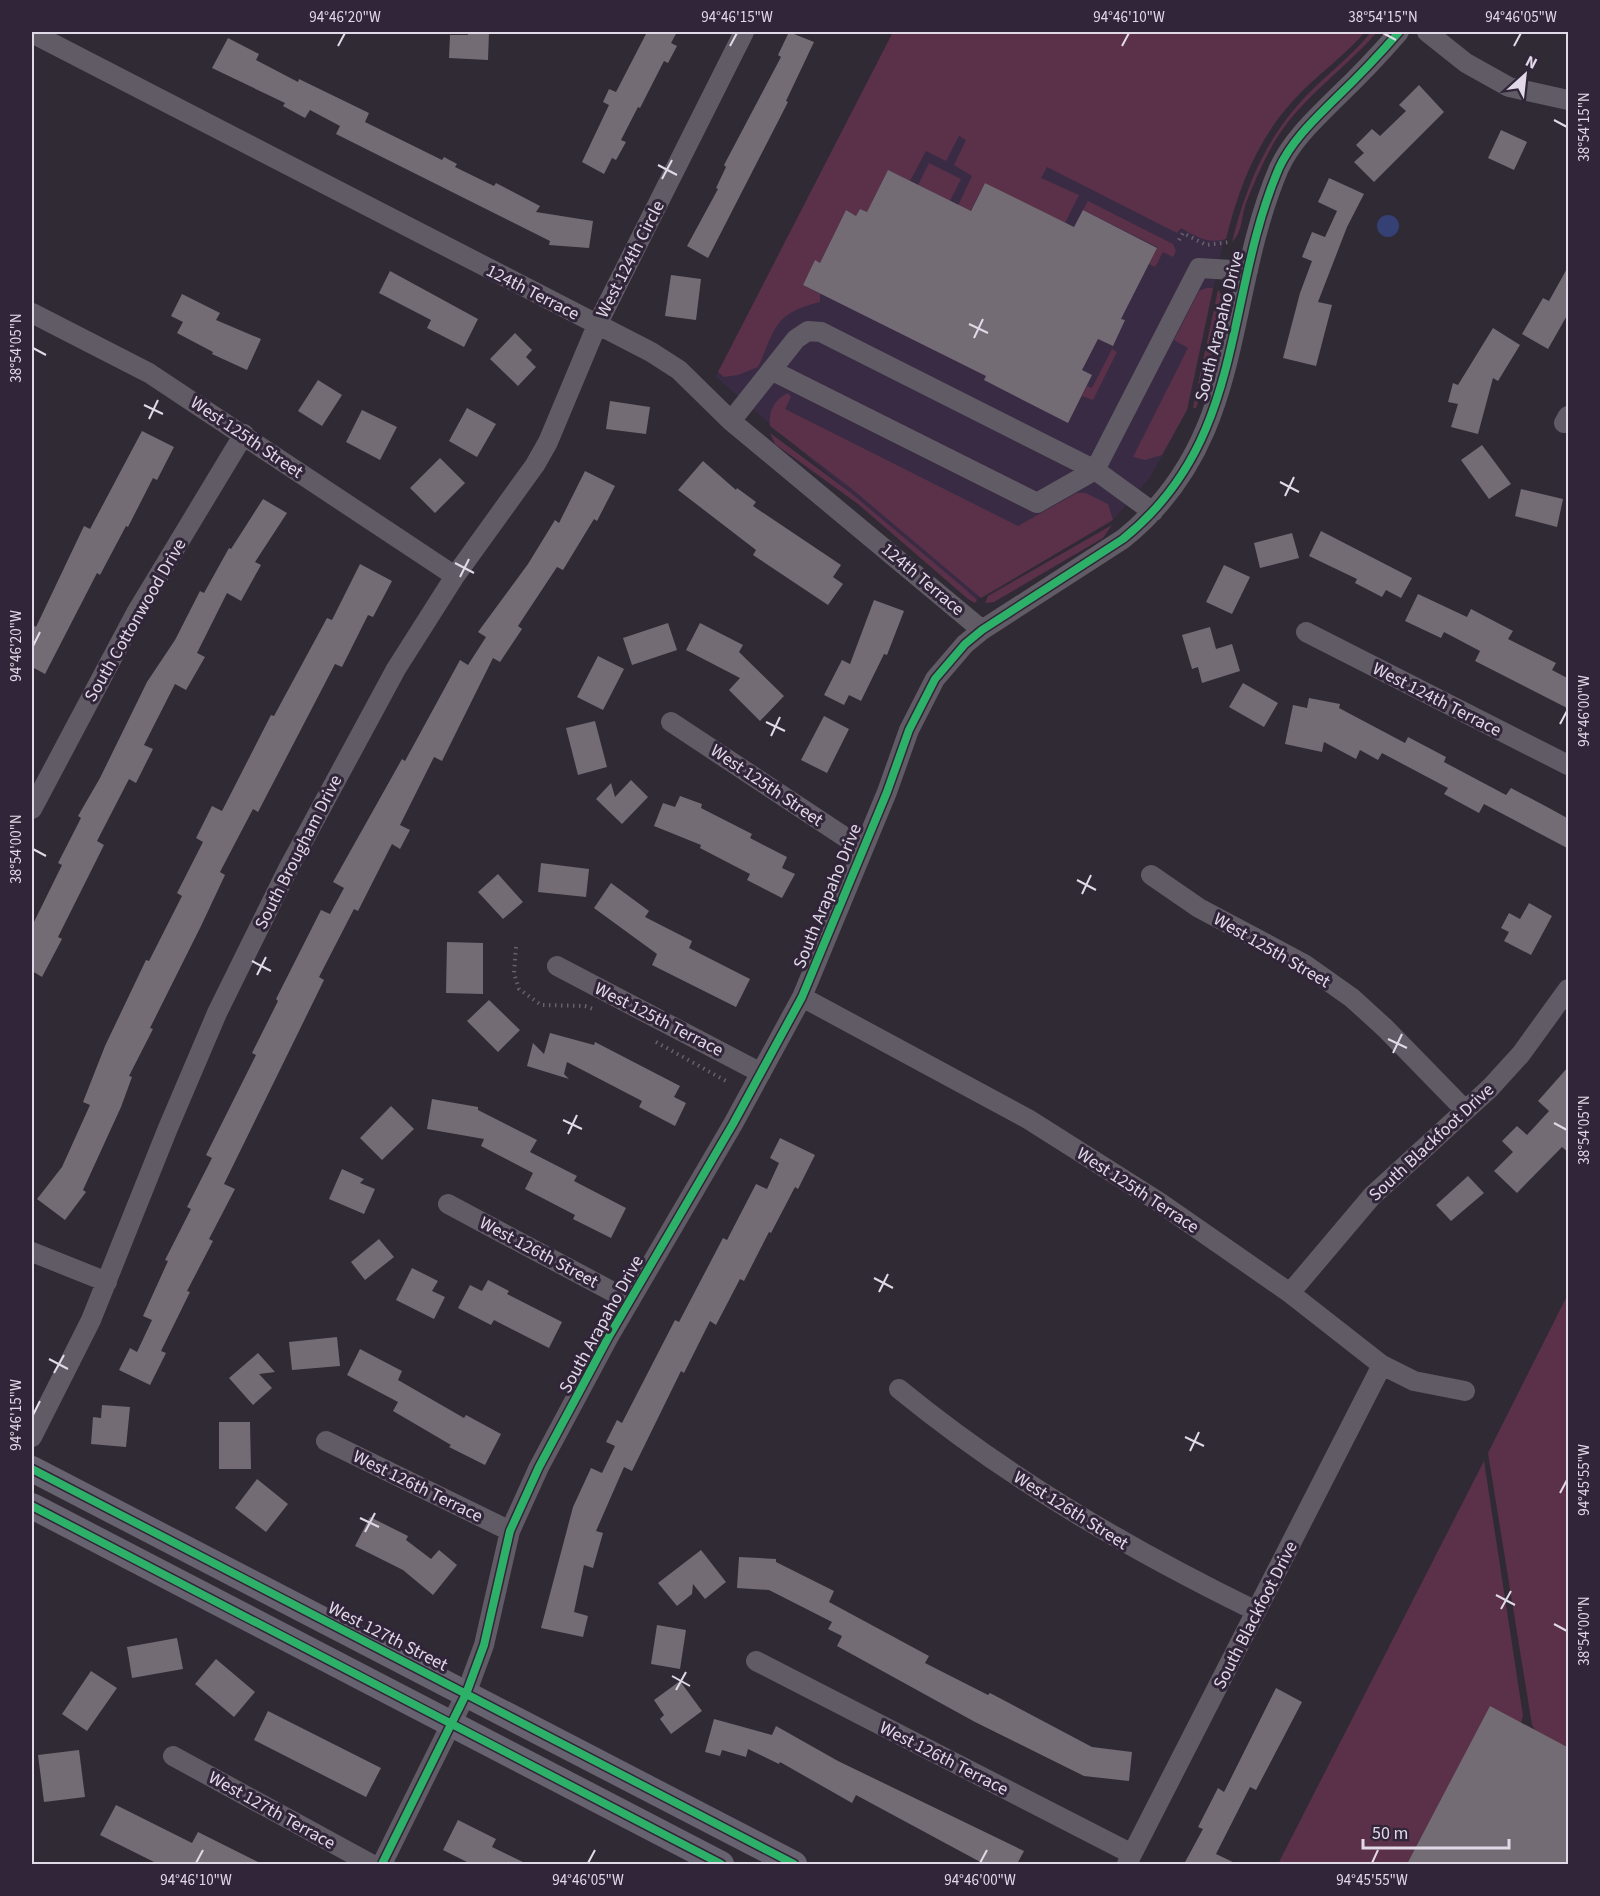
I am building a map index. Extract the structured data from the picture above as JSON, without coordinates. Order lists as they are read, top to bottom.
{
  "streets": {
    "main road": ["West 127th Street"],
    "street": [
      "West 124th Circle",
      "124th Terrace",
      "South Arapaho Drive",
      "West 125th Street",
      "South Cottonwood Drive",
      "West 124th Terrace",
      "South Brougham Drive",
      "West 125th Terrace",
      "South Blackfoot Drive",
      "West 126th Street",
      "West 126th Terrace",
      "West 127th Terrace"
    ]
  },
  "crossings": [
    ["West 124th Circle", "124th Terrace"],
    ["West 124th Circle", "South Brougham Drive"],
    ["124th Terrace", "South Arapaho Drive"],
    ["124th Terrace", "South Brougham Drive"],
    ["South Arapaho Drive", "West 125th Street"],
    ["South Arapaho Drive", "West 125th Terrace"],
    ["South Arapaho Drive", "West 126th Street"],
    ["South Arapaho Drive", "West 126th Terrace"],
    ["South Arapaho Drive", "West 127th Street"],
    ["West 125th Street", "South Cottonwood Drive"],
    ["West 125th Street", "South Brougham Drive"],
    ["West 125th Street", "South Blackfoot Drive"],
    ["West 125th Terrace", "South Blackfoot Drive"],
    ["South Blackfoot Drive", "West 126th Street"],
    ["South Blackfoot Drive", "West 126th Terrace"]
  ],
  "scale_bar": "50 m",
  "north": "top right",
  "coordinates": [
    "94°46'20\"W",
    "94°46'15\"W",
    "94°46'10\"W",
    "38°54'15\"N",
    "94°46'05\"W",
    "38°54'05\"N",
    "94°46'00\"W",
    "38°54'00\"N",
    "94°45'55\"W"
  ]
}
